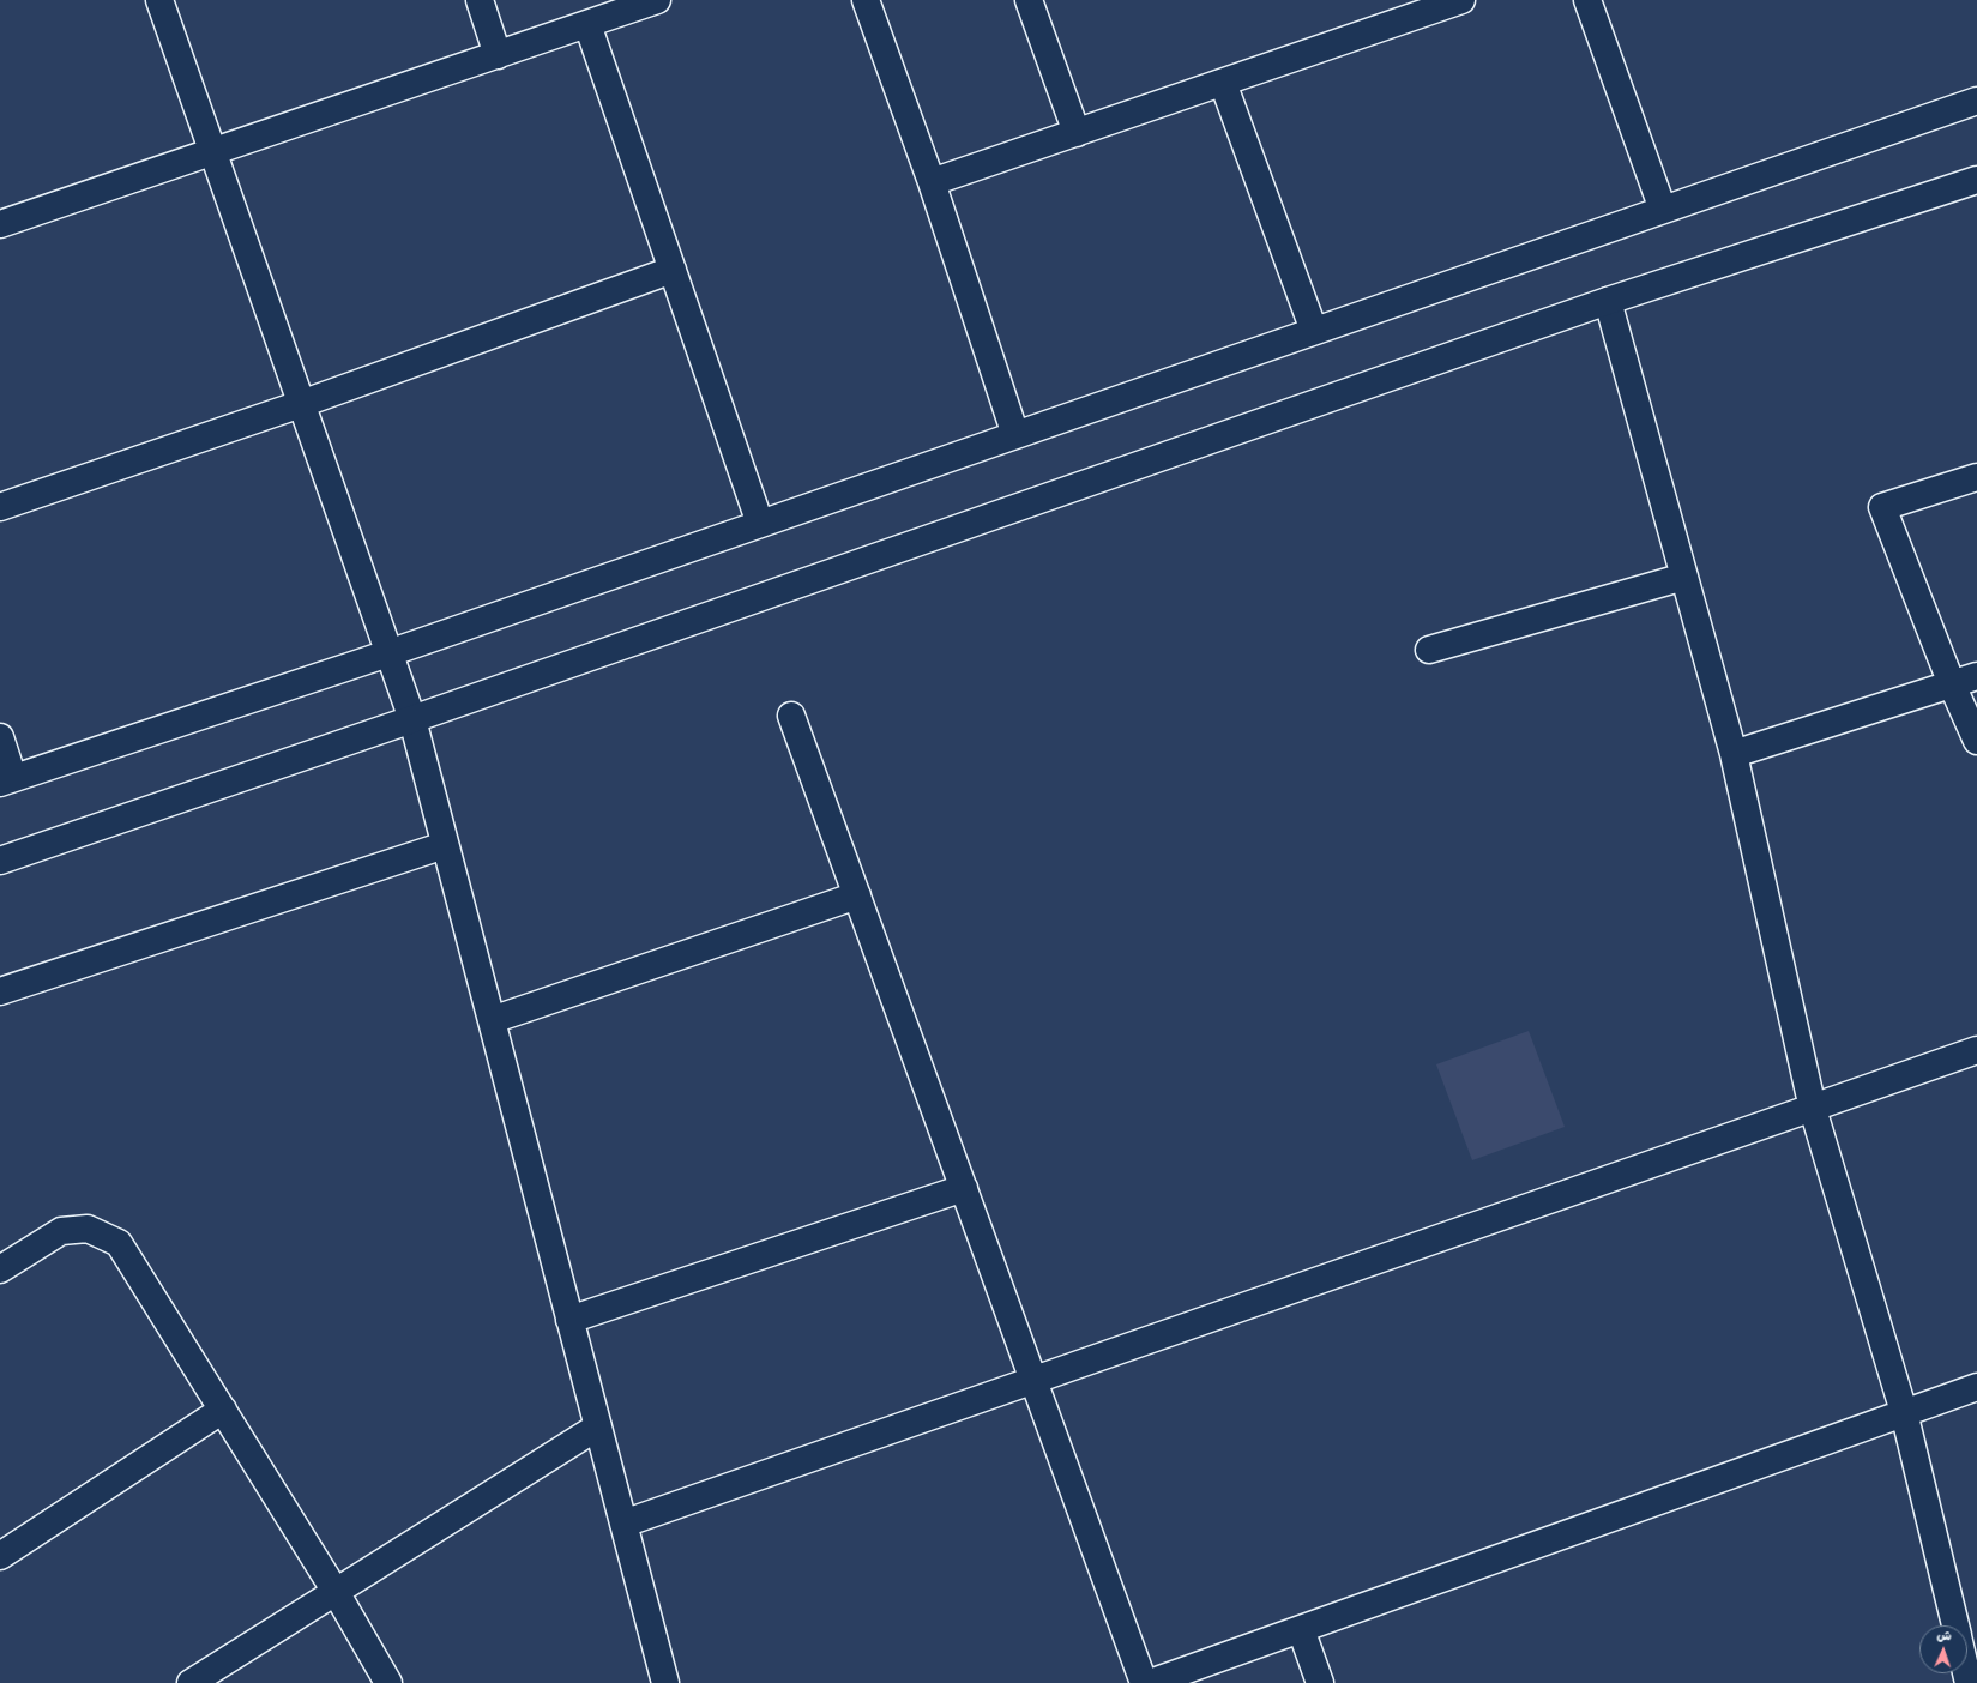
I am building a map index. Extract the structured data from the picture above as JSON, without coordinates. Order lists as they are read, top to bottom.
{
  "north": "top"
}
